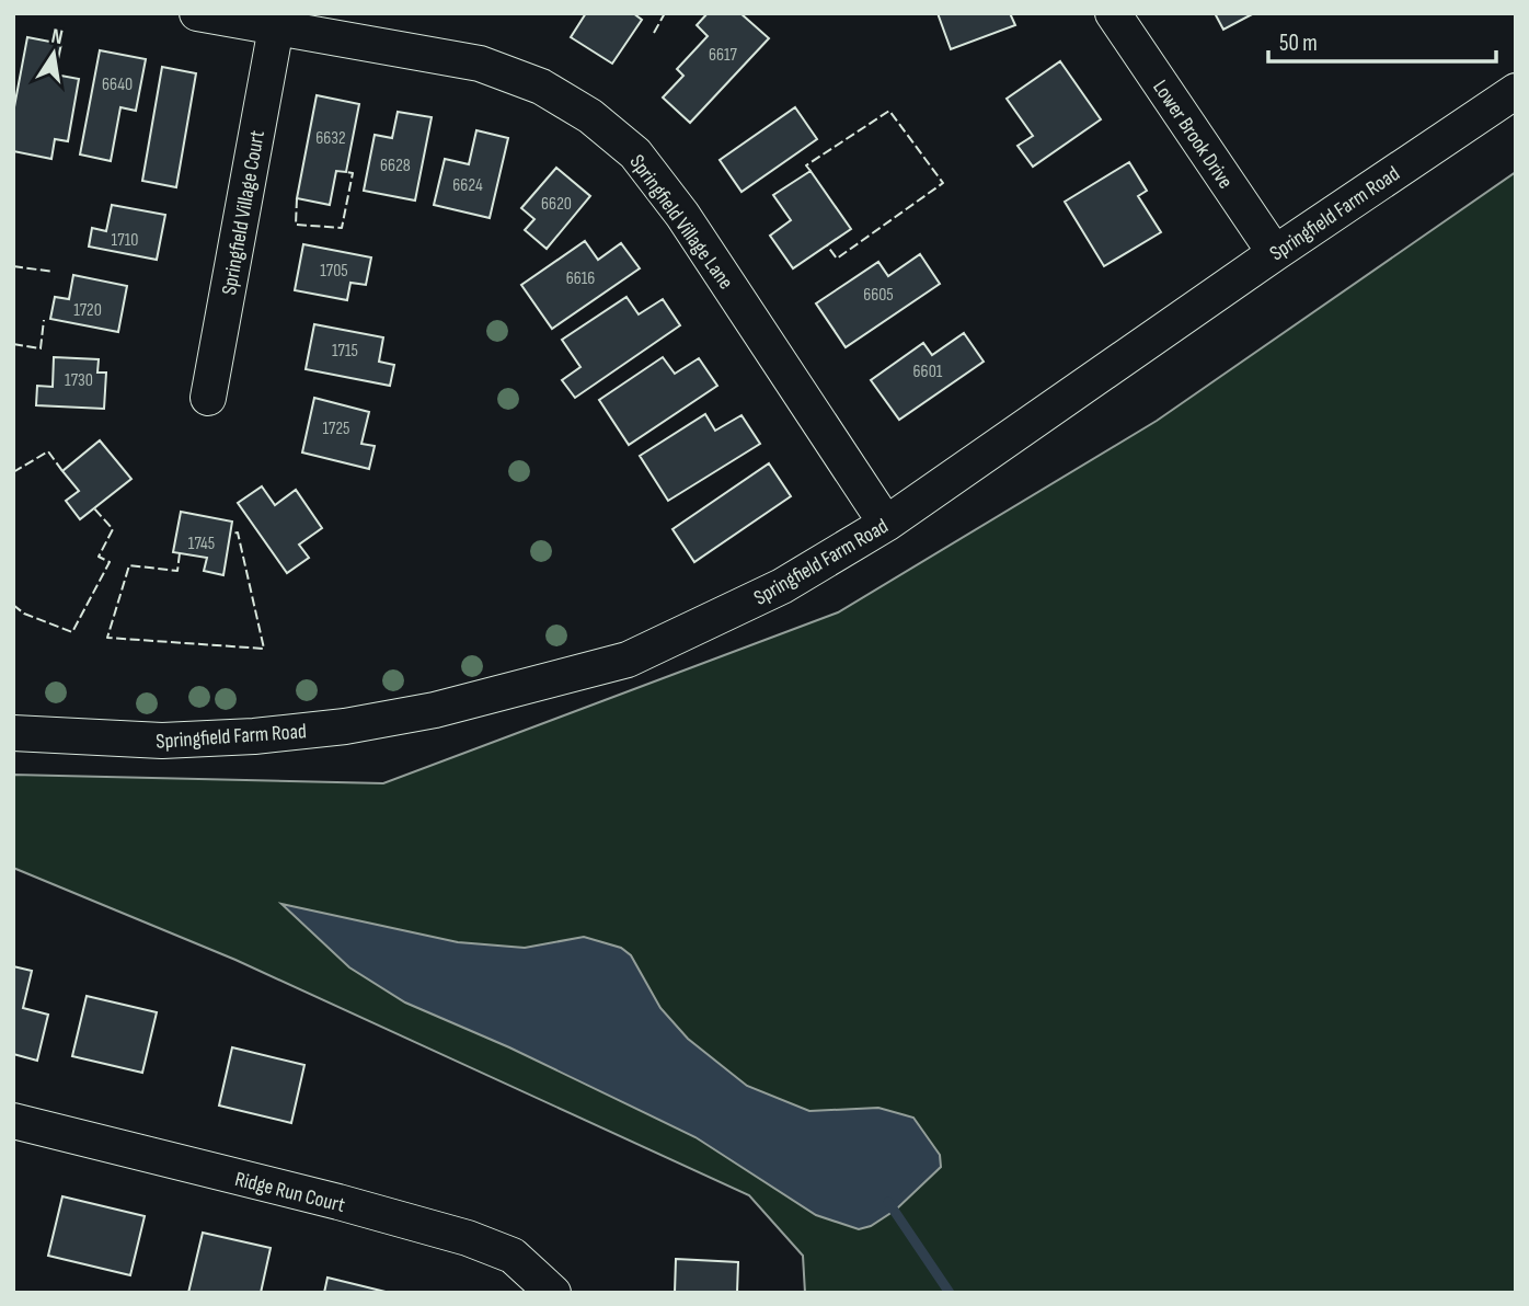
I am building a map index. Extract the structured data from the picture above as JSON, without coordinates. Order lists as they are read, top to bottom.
{
  "streets": {
    "street": [
      "Lower Brook Drive",
      "Springfield Village Court",
      "Springfield Farm Road",
      "Springfield Village Lane",
      "Ridge Run Court"
    ]
  },
  "crossings": [
    ["Lower Brook Drive", "Springfield Farm Road"],
    ["Springfield Village Court", "Springfield Village Lane"],
    ["Springfield Farm Road", "Springfield Village Lane"]
  ],
  "house_numbers": [
    "6617",
    "6640",
    "6632",
    "6628",
    "6624",
    "6620",
    "1710",
    "1705",
    "6616",
    "6605",
    "1720",
    "1715",
    "6601",
    "1730",
    "1725",
    "1745"
  ],
  "scale_bar": "50 m",
  "north": "top"
}
